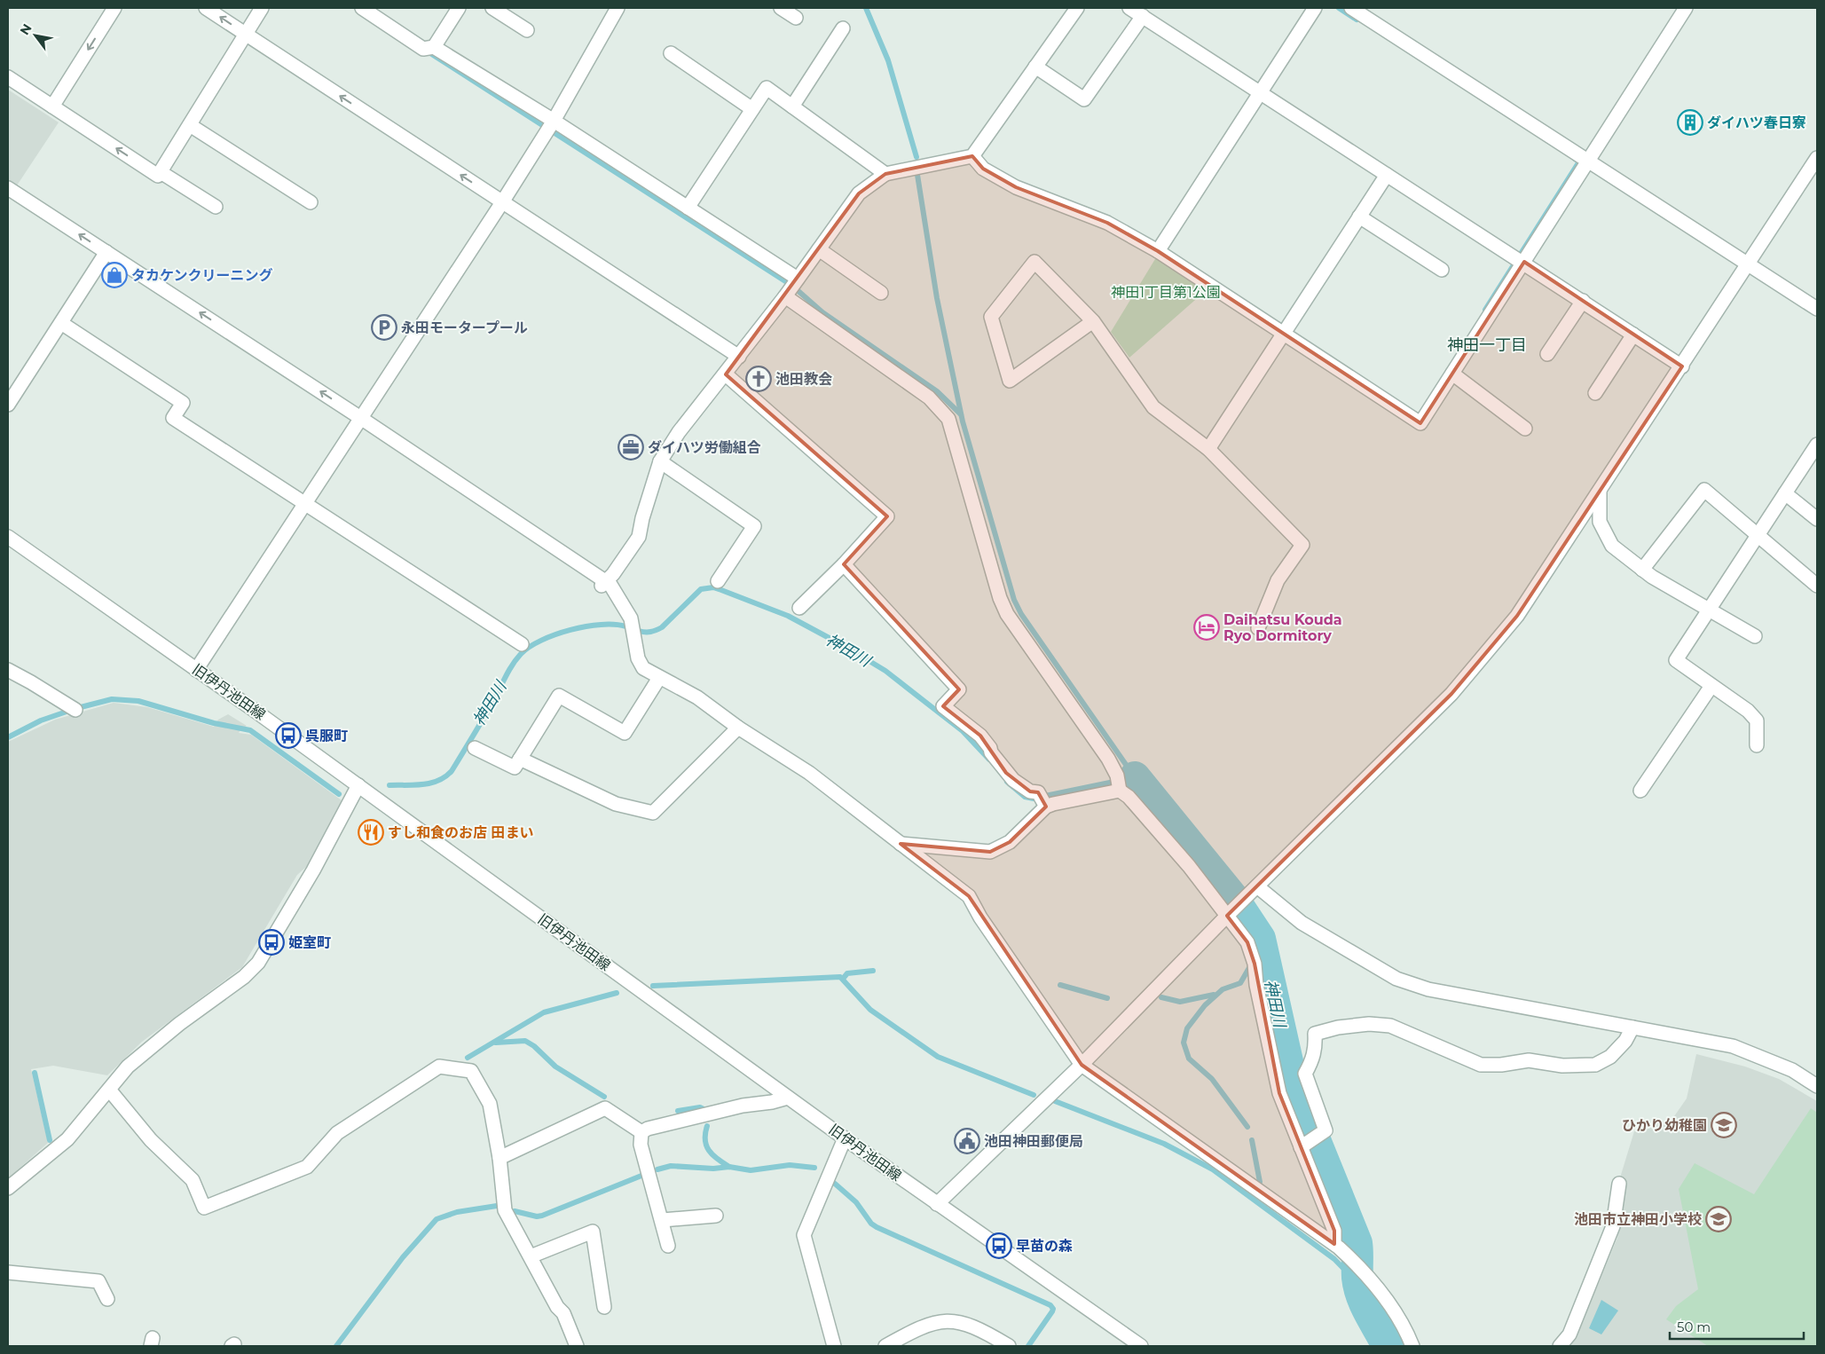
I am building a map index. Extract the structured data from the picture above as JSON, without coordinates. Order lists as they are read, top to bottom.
{
  "streets": {
    "street": ["旧伊丹池田線"]
  },
  "districts": ["神田一丁目"],
  "water": ["神田川"],
  "parks": ["神田1丁目第1公園"],
  "places": {
    "building": ["ダイハツ春日寮"],
    "shop": ["タカケンクリーニング"],
    "parking": ["永田モータープール"],
    "church": ["池田教会"],
    "office": ["ダイハツ労働組合"],
    "hotel": ["Daihatsu Kouda Ryo Dormitory"],
    "bus stop": ["呉服町", "姫室町", "早苗の森"],
    "restaurant": ["すし和食のお店 田まい"],
    "school or university": ["ひかり幼稚園", "池田市立神田小学校"],
    "public building": ["池田神田郵便局"]
  },
  "scale_bar": "50 m",
  "north": "top left"
}
